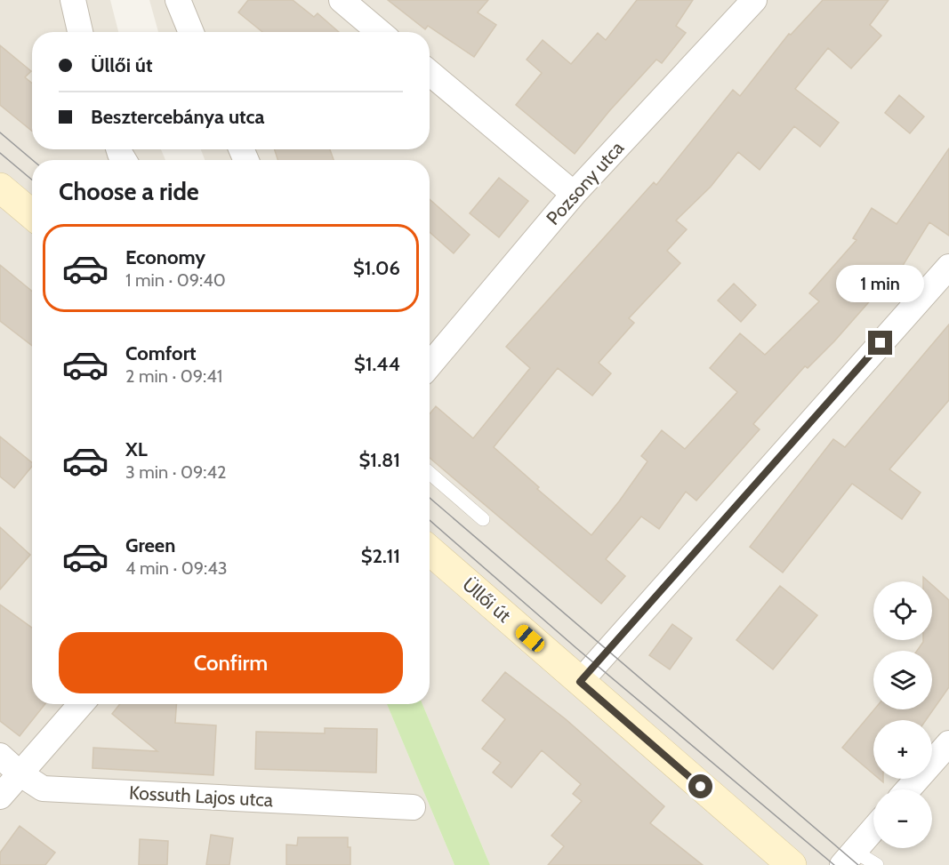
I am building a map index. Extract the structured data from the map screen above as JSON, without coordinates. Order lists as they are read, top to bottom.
{
  "streets": {
    "main road": ["Üllői út"],
    "street": ["Pozsony utca", "Kossuth Lajos utca"]
  },
  "page": {
    "banner": ["Üllői út", "Besztercebánya utca"],
    "heading": "Choose a ride",
    "list": [
      {
        "name": "Economy",
        "note": "1 min · 09:40",
        "value": "$1.06"
      },
      {
        "name": "Comfort",
        "note": "2 min · 09:41",
        "value": "$1.44"
      },
      {
        "name": "XL",
        "note": "3 min · 09:42",
        "value": "$1.81"
      },
      {
        "name": "Green",
        "note": "4 min · 09:43",
        "value": "$2.11"
      }
    ],
    "bubble": "1 min",
    "map_buttons": ["+", "−"],
    "buttons": "Confirm"
  }
}
